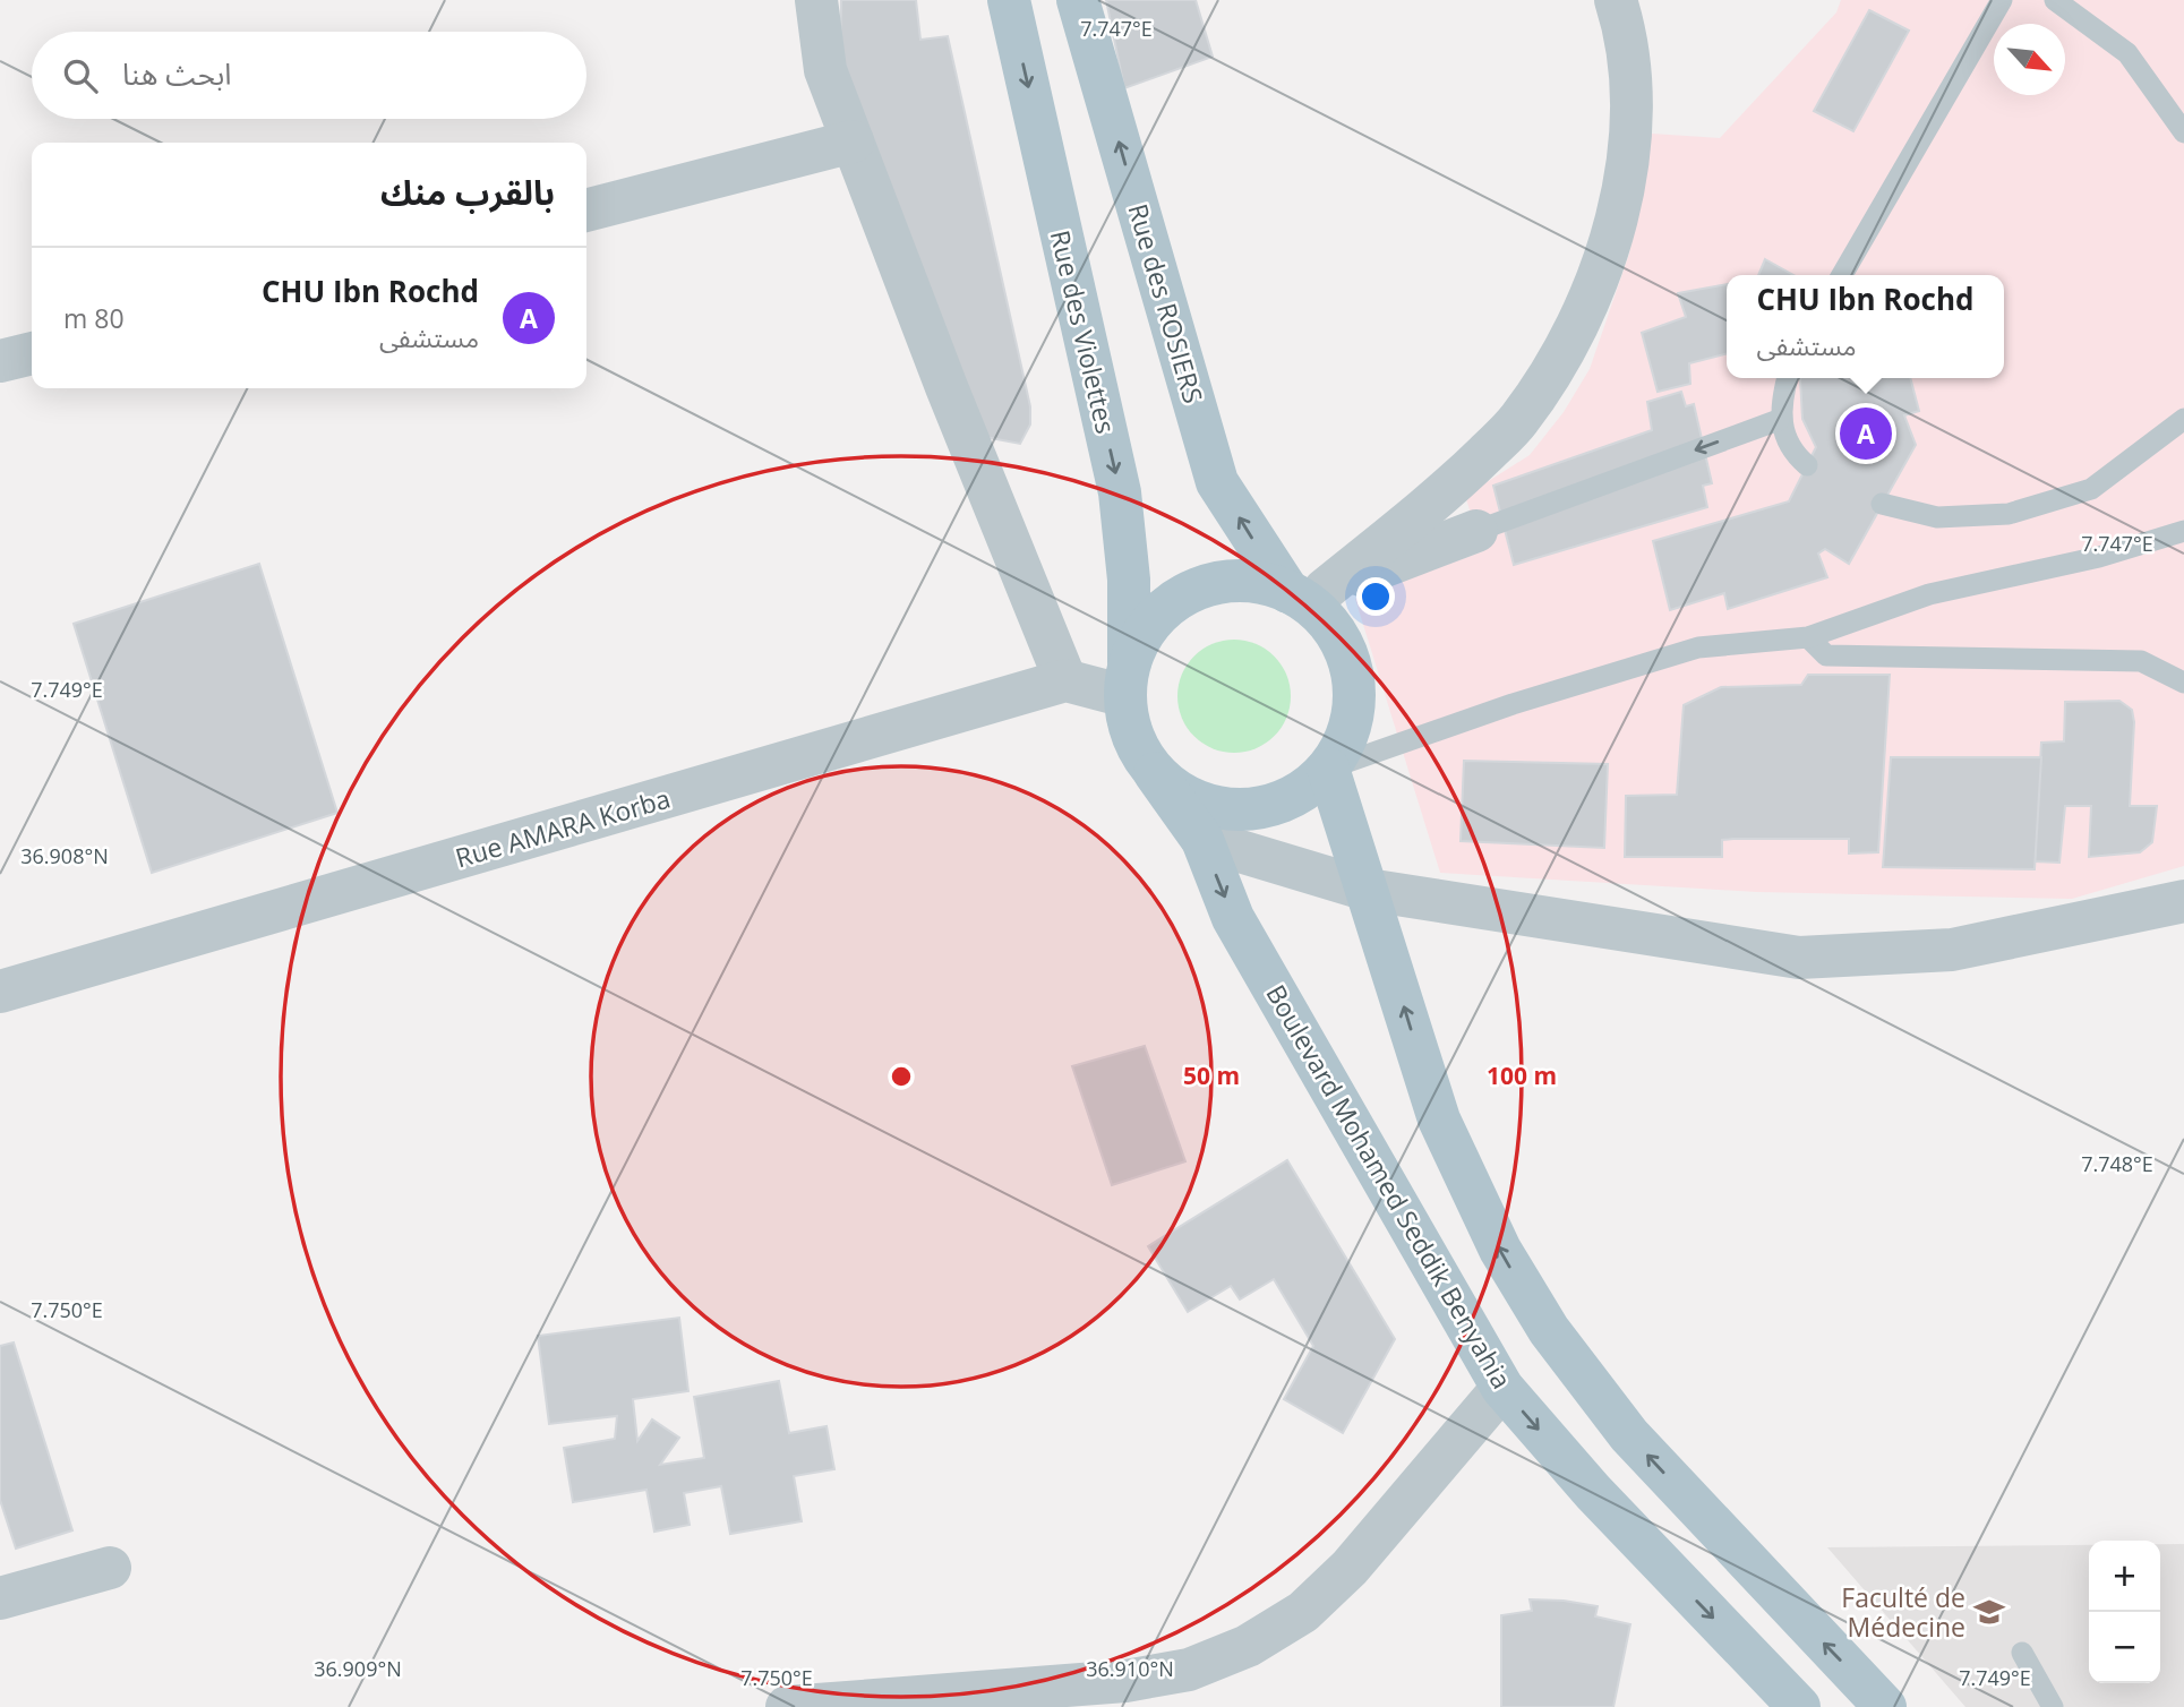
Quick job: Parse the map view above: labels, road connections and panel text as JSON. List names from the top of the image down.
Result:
{
  "streets": {
    "main road": ["Rue des ROSIERS", "Rue des Violettes", "Boulevard Mohamed Seddik Benyahia"],
    "street": ["Rue AMARA Korba"]
  },
  "crossings": [
    ["Rue des ROSIERS", "Rue des Violettes"],
    ["Rue des ROSIERS", "Boulevard Mohamed Seddik Benyahia"],
    ["Rue des Violettes", "Boulevard Mohamed Seddik Benyahia"]
  ],
  "one_way": ["Rue des ROSIERS", "Rue des Violettes"],
  "places": {
    "school or university": ["Faculté de Médecine"]
  },
  "north": "bottom right",
  "page": {
    "search": "ابحث هنا",
    "heading": "بالقرب منك",
    "list": [
      {
        "mark": "A",
        "name": "CHU Ibn Rochd",
        "note": "مستشفى",
        "value": "80 m"
      }
    ],
    "popup": ["CHU Ibn Rochd", "مستشفى"],
    "pins": "A",
    "map_buttons": ["+", "−"]
  },
  "coordinates": [
    "7.747°E",
    "7.749°E",
    "36.908°N",
    "7.748°E",
    "7.750°E",
    "36.909°N",
    "36.910°N"
  ],
  "rings": ["50 m", "100 m"]
}
